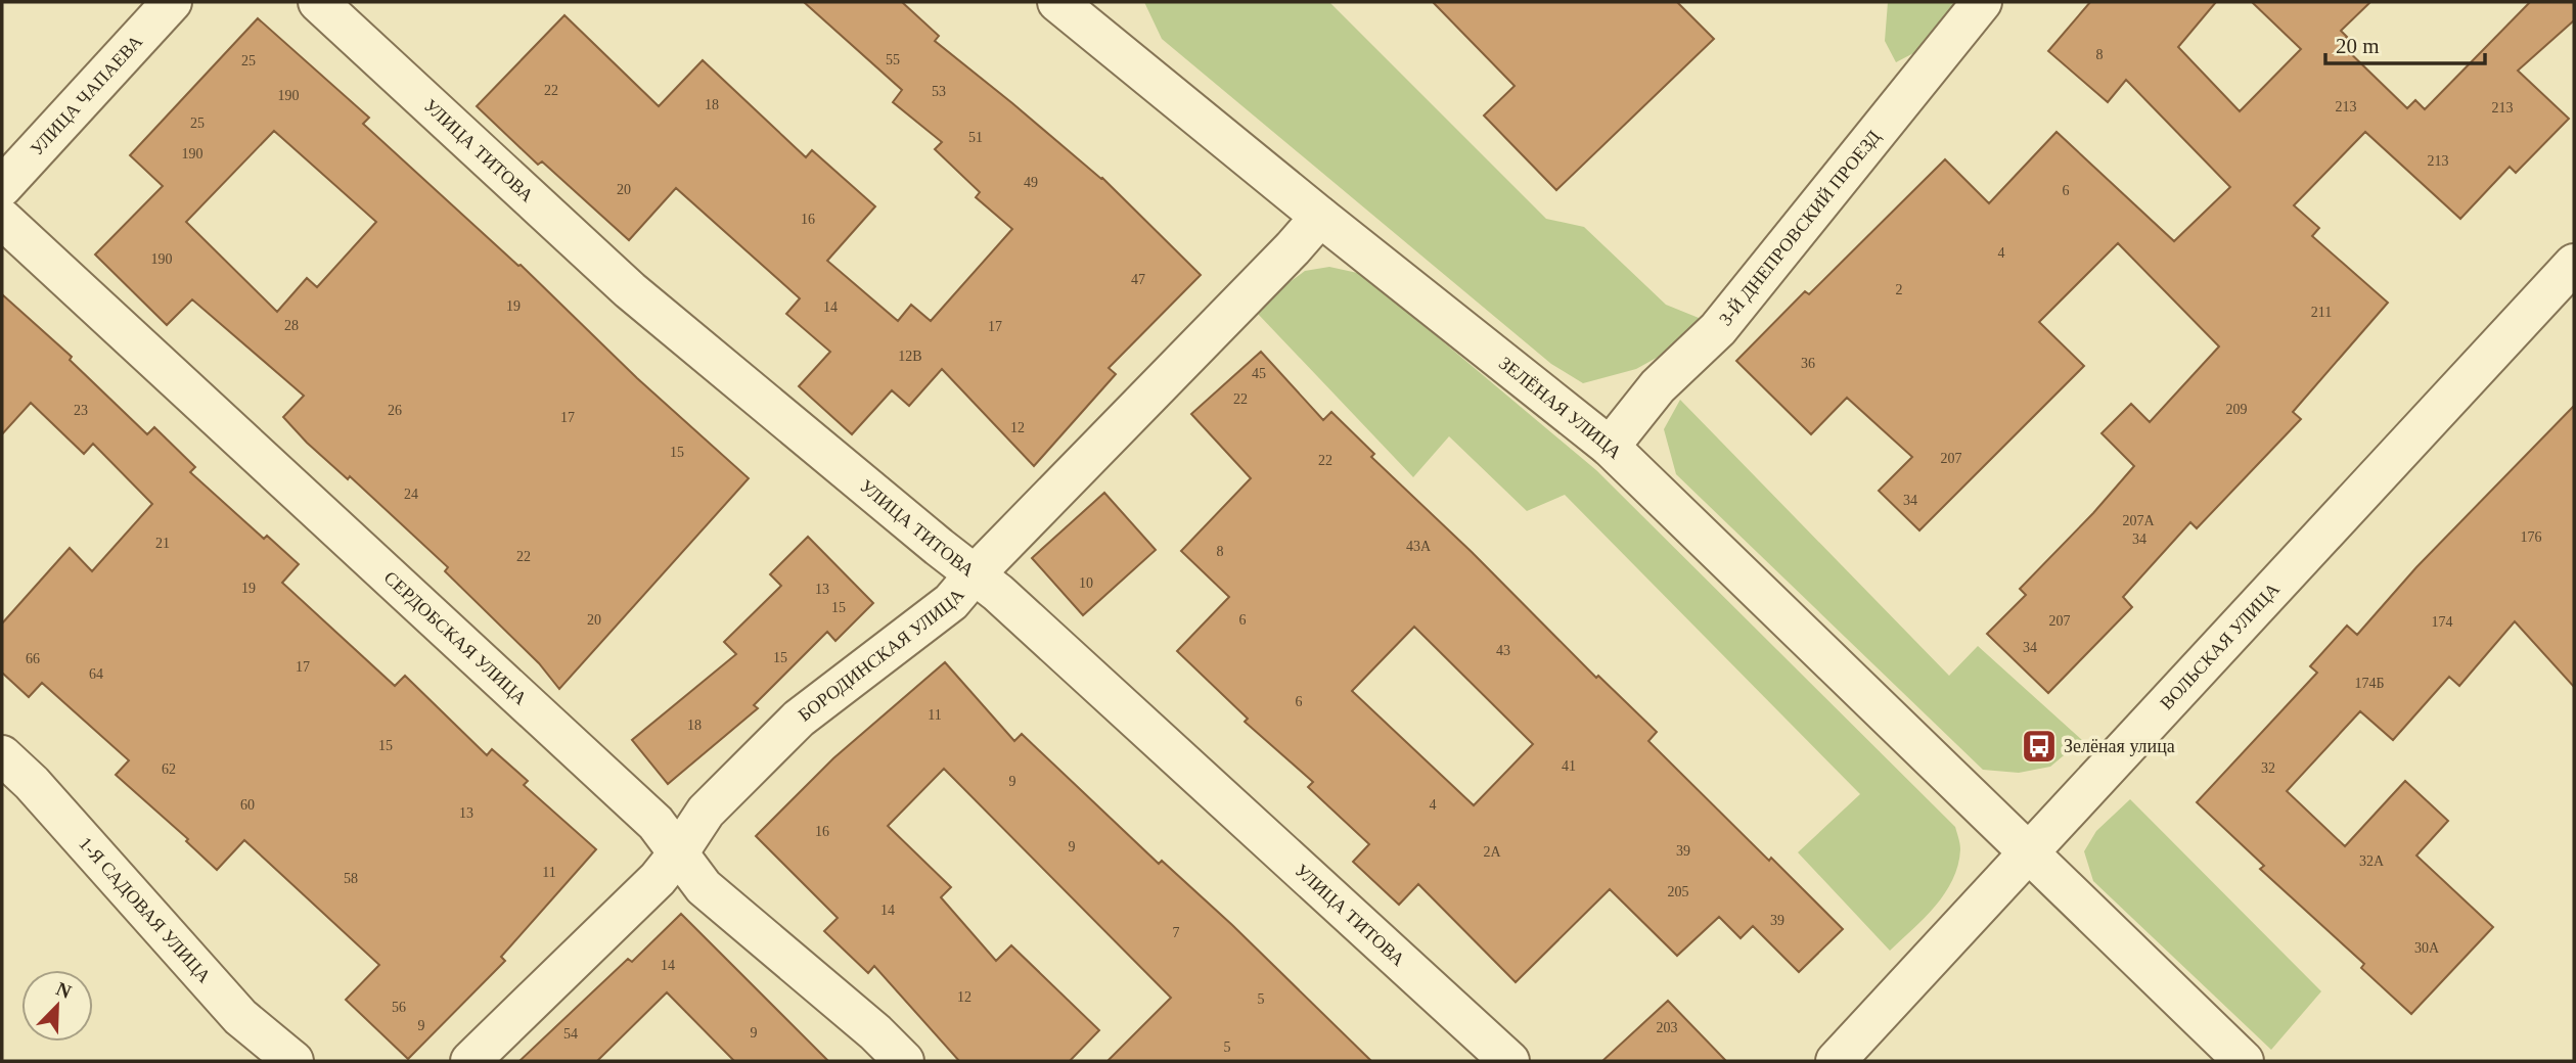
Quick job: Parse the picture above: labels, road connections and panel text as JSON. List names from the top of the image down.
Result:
{
  "streets": {
    "street": [
      "УЛИЦА ЧАПАЕВА",
      "УЛИЦА ТИТОВА",
      "3-Й ДНЕПРОВСКИЙ ПРОЕЗД",
      "ЗЕЛЁНАЯ УЛИЦА",
      "СЕРДОБСКАЯ УЛИЦА",
      "ВОЛЬСКАЯ УЛИЦА",
      "БОРОДИНСКАЯ УЛИЦА",
      "1-Я САДОВАЯ УЛИЦА"
    ]
  },
  "crossings": [
    ["УЛИЦА ТИТОВА", "БОРОДИНСКАЯ УЛИЦА"],
    ["3-Й ДНЕПРОВСКИЙ ПРОЕЗД", "ЗЕЛЁНАЯ УЛИЦА"],
    ["ЗЕЛЁНАЯ УЛИЦА", "ВОЛЬСКАЯ УЛИЦА"],
    ["ЗЕЛЁНАЯ УЛИЦА", "БОРОДИНСКАЯ УЛИЦА"],
    ["СЕРДОБСКАЯ УЛИЦА", "БОРОДИНСКАЯ УЛИЦА"]
  ],
  "places": {
    "bus stop": ["Зелёная улица"]
  },
  "house_numbers": [
    "8",
    "55",
    "25",
    "22",
    "53",
    "190",
    "18",
    "213",
    "213",
    "25",
    "51",
    "190",
    "213",
    "49",
    "20",
    "6",
    "16",
    "4",
    "190",
    "47",
    "2",
    "19",
    "14",
    "211",
    "28",
    "17",
    "12В",
    "36",
    "45",
    "22",
    "209",
    "23",
    "26",
    "17",
    "12",
    "15",
    "207",
    "22",
    "24",
    "34",
    "207А",
    "176",
    "34",
    "21",
    "43А",
    "8",
    "22",
    "10",
    "19",
    "13",
    "15",
    "20",
    "6",
    "207",
    "174",
    "34",
    "43",
    "15",
    "66",
    "17",
    "64",
    "174Б",
    "6",
    "11",
    "18",
    "15",
    "41",
    "32",
    "62",
    "9",
    "60",
    "4",
    "13",
    "16",
    "9",
    "39",
    "2А",
    "32А",
    "11",
    "58",
    "205",
    "14",
    "39",
    "7",
    "30А",
    "14",
    "12",
    "5",
    "56",
    "9",
    "203",
    "9",
    "54",
    "5"
  ],
  "scale_bar": "20 m",
  "north": "top right"
}
